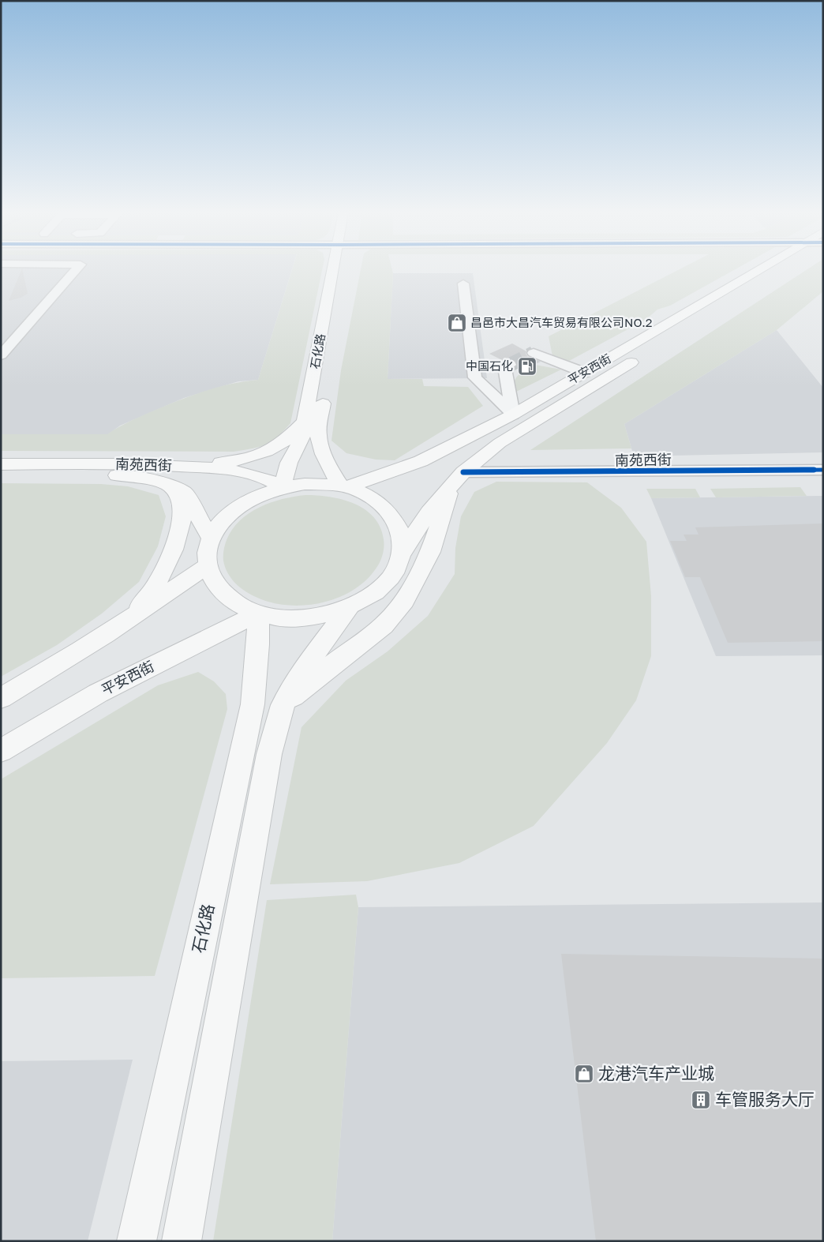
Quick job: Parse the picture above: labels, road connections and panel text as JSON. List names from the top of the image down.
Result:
{
  "streets": {
    "main road": ["石化路", "平安西街", "南苑西街"]
  },
  "crossings": [
    ["石化路", "平安西街"],
    ["石化路", "南苑西街"],
    ["平安西街", "南苑西街"]
  ],
  "places": {
    "shop": ["昌邑市大昌汽车贸易有限公司NO.2", "龙港汽车产业城"],
    "fuel station": ["中国石化"],
    "building": ["车管服务大厅"]
  }
}
